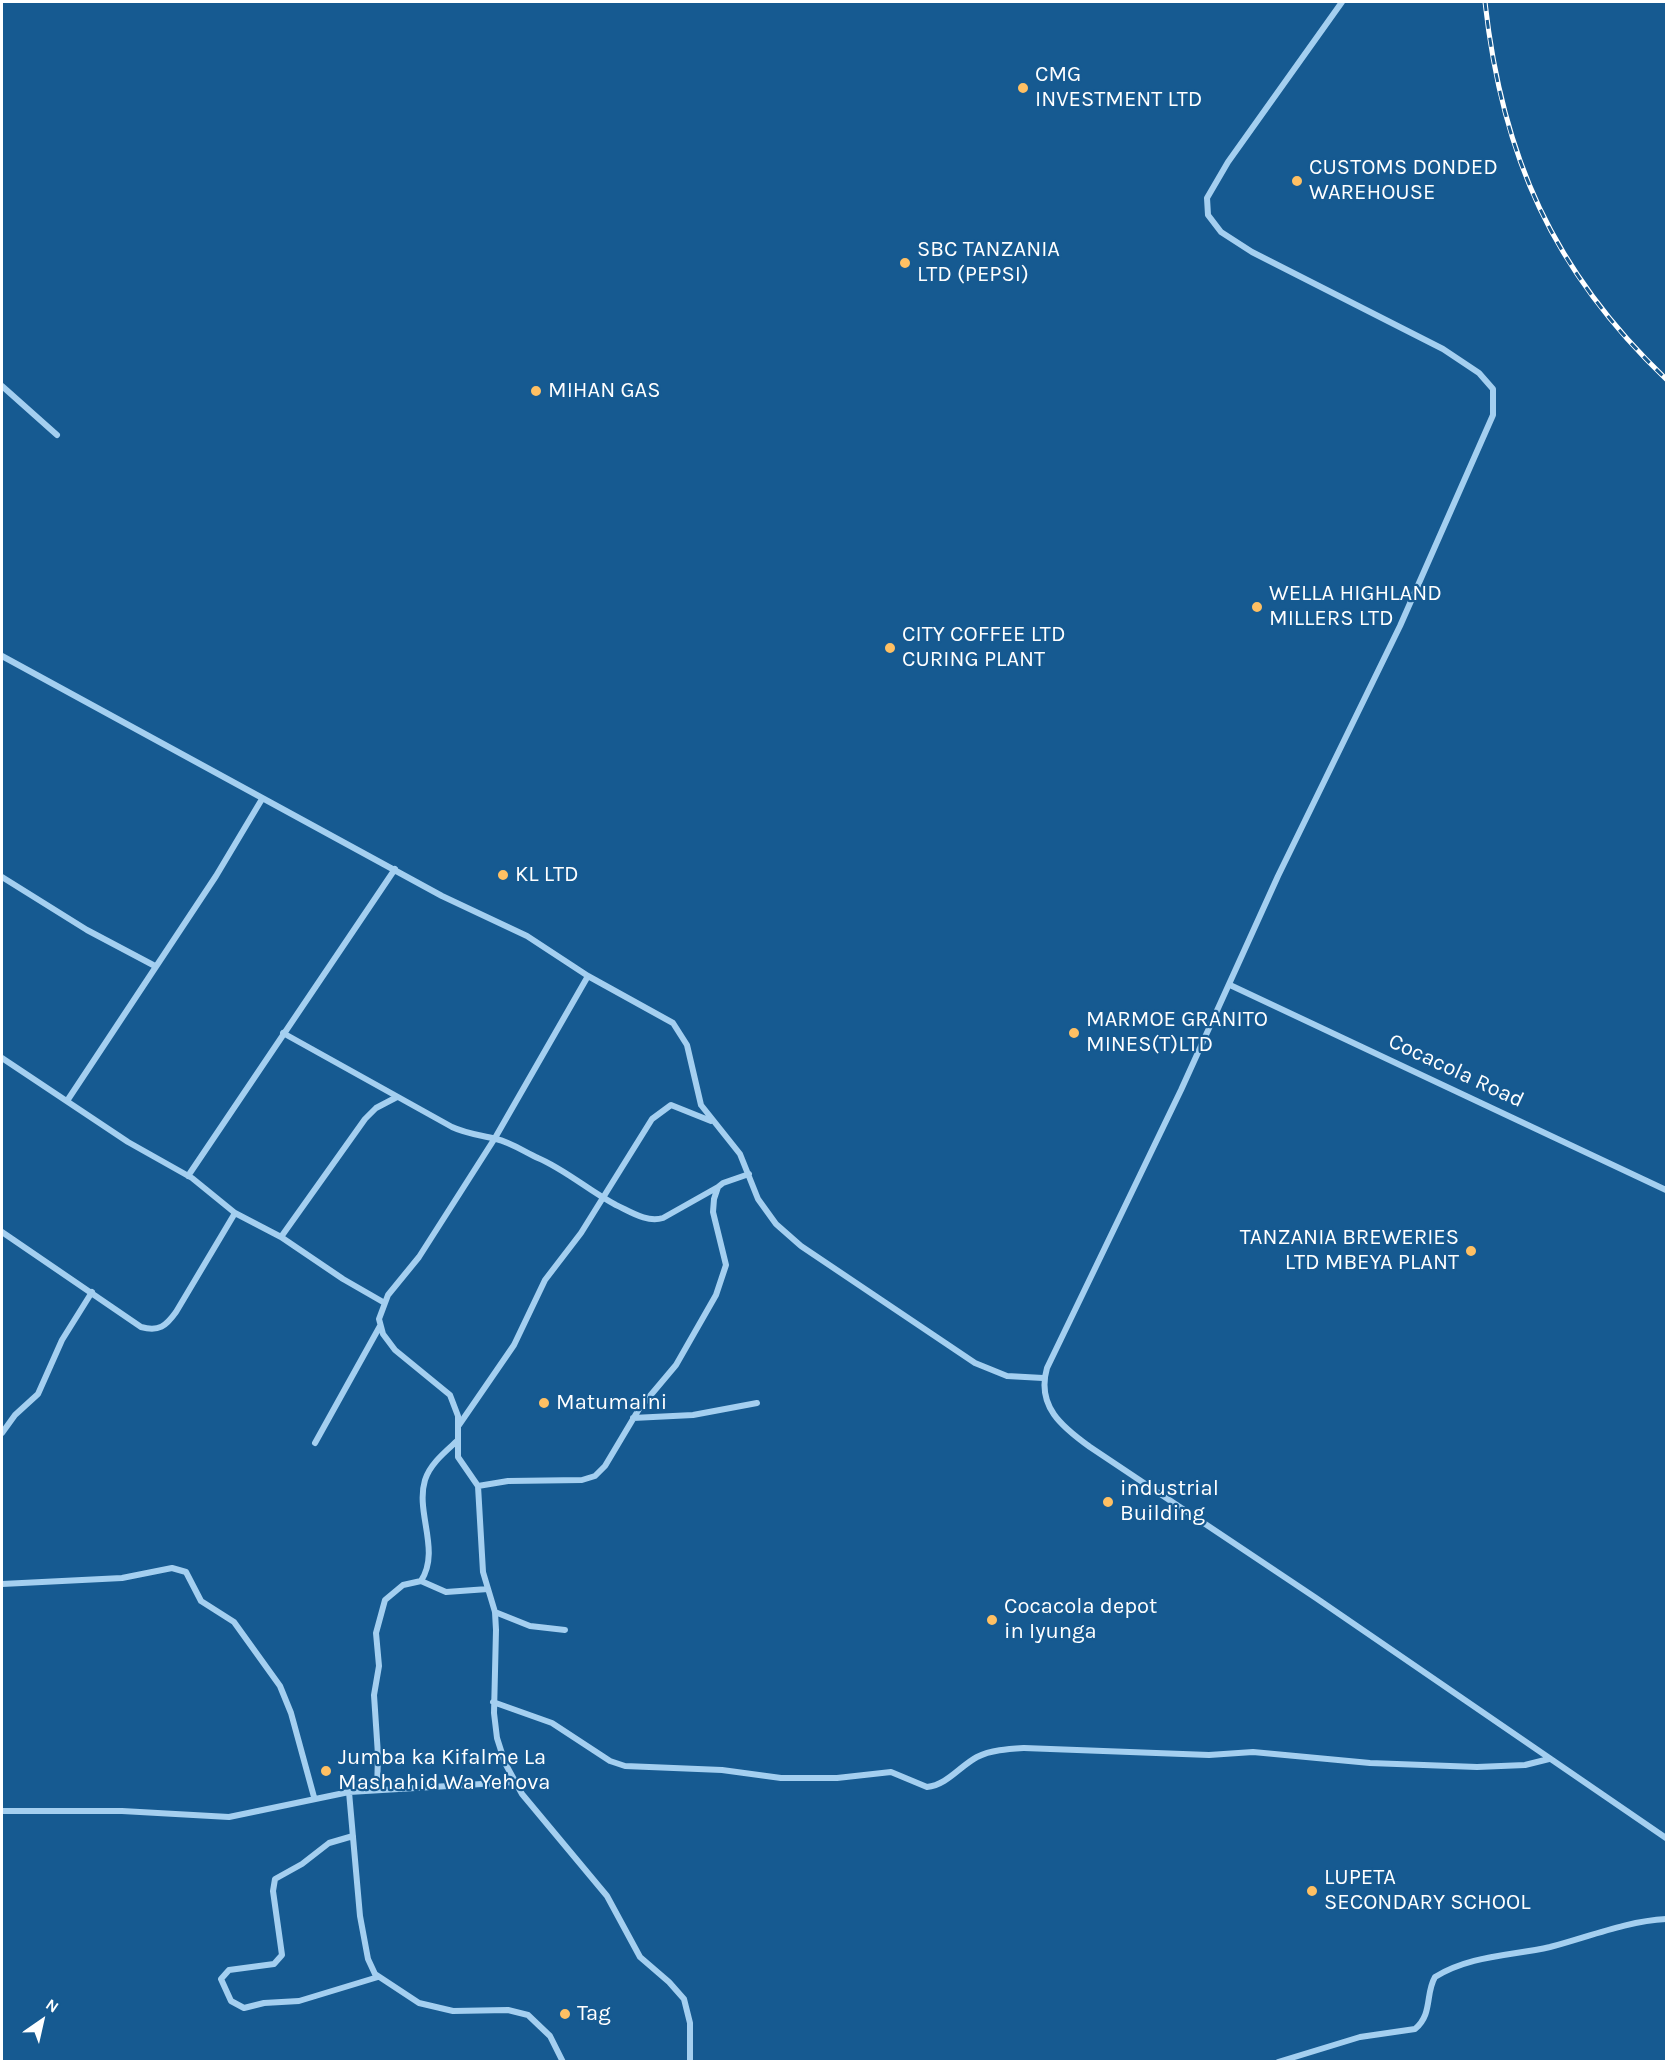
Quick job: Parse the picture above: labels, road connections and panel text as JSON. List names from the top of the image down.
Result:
{
  "streets": {
    "street": ["Cocacola Road"]
  },
  "places": [
    "CMG INVESTMENT LTD",
    "CUSTOMS DONDED WAREHOUSE",
    "SBC TANZANIA LTD (PEPSI)",
    "MIHAN GAS",
    "WELLA HIGHLAND MILLERS LTD",
    "CITY COFFEE LTD CURING PLANT",
    "KL LTD",
    "MARMOE GRANITO MINES(T)LTD",
    "TANZANIA BREWERIES LTD MBEYA PLANT",
    "Matumaini",
    "industrial Building",
    "Cocacola depot in Iyunga",
    "Jumba ka Kifalme La Mashahid Wa Yehova",
    "LUPETA SECONDARY SCHOOL",
    "Tag"
  ],
  "north": "top right"
}
